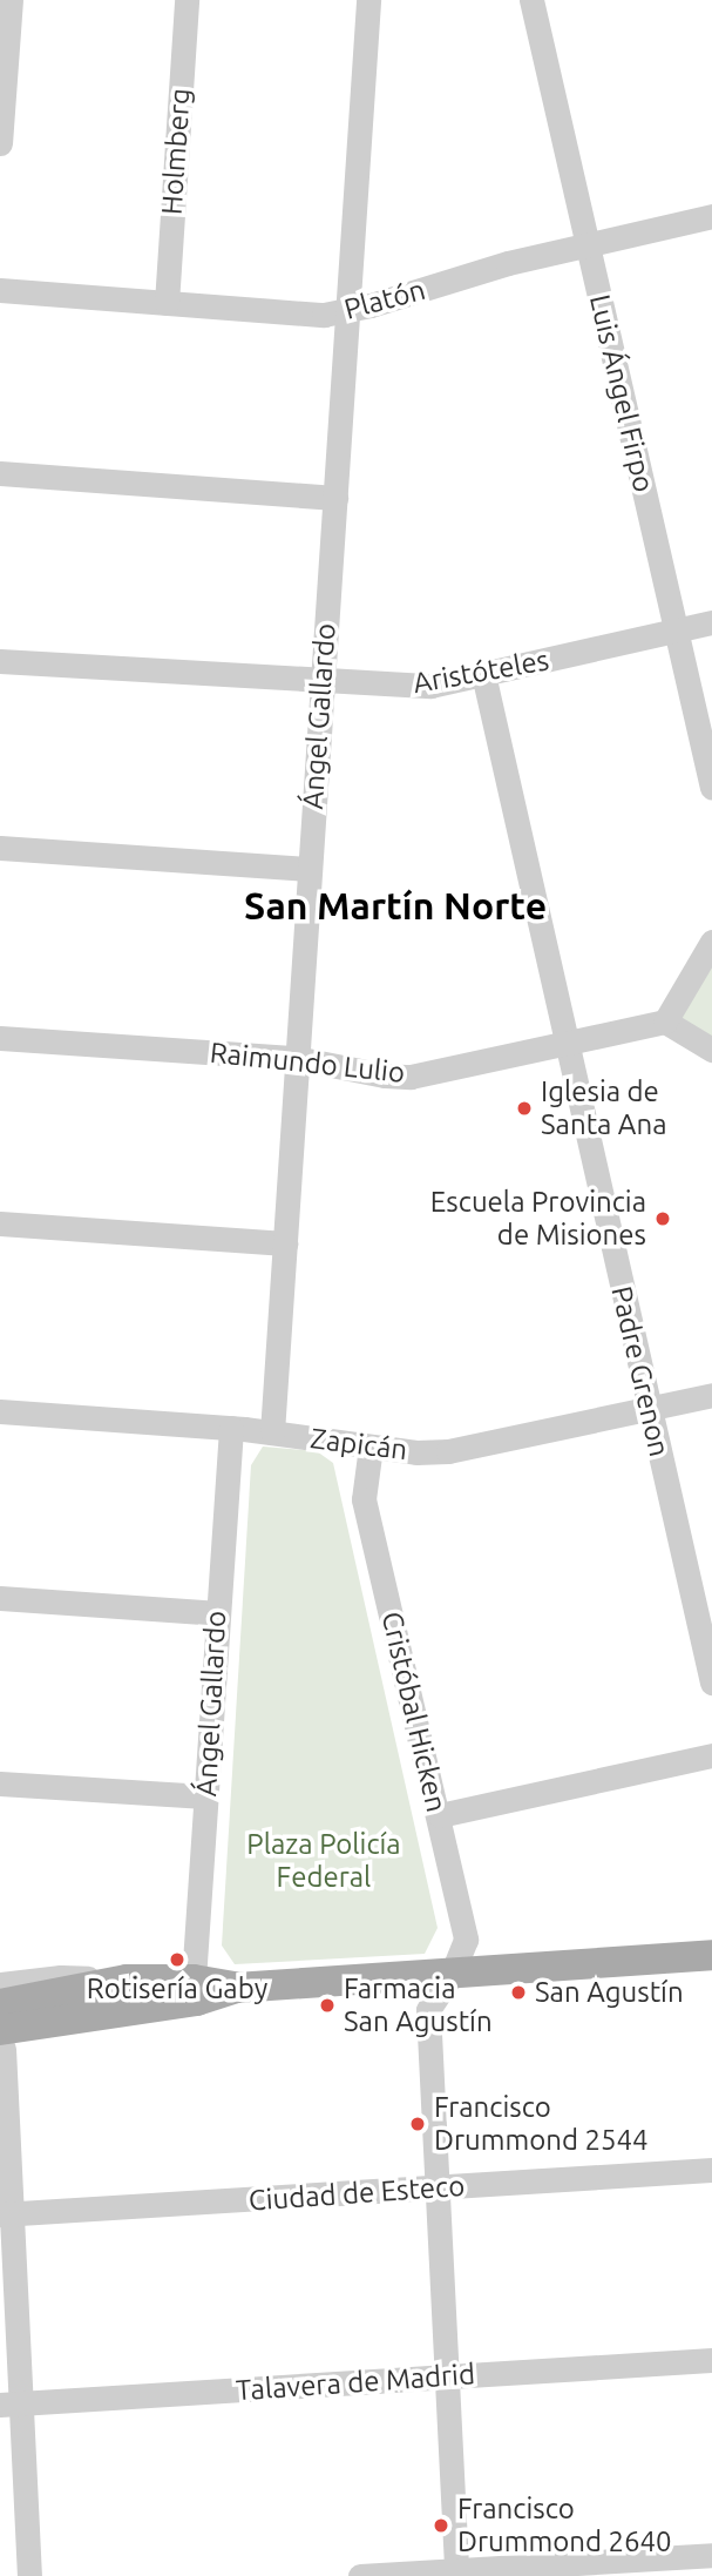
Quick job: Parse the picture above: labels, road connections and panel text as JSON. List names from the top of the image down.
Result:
{
  "streets": {
    "street": [
      "Holmberg",
      "Platón",
      "Luis Ángel Firpo",
      "Aristóteles",
      "Ángel Gallardo",
      "Raimundo Lulio",
      "Padre Grenon",
      "Zapicán",
      "Cristóbal Hicken",
      "Ciudad de Esteco",
      "Talavera de Madrid"
    ]
  },
  "crossings": [
    ["Holmberg", "Platón"],
    ["Platón", "Luis Ángel Firpo"],
    ["Platón", "Ángel Gallardo"],
    ["Luis Ángel Firpo", "Aristóteles"],
    ["Aristóteles", "Ángel Gallardo"],
    ["Aristóteles", "Padre Grenon"],
    ["Ángel Gallardo", "Raimundo Lulio"],
    ["Ángel Gallardo", "Zapicán"],
    ["Raimundo Lulio", "Padre Grenon"],
    ["Padre Grenon", "Zapicán"],
    ["Zapicán", "Cristóbal Hicken"],
    ["Cristóbal Hicken", "Ciudad de Esteco"],
    ["Cristóbal Hicken", "Talavera de Madrid"]
  ],
  "districts": ["San Martín Norte"],
  "parks": ["Plaza Policía Federal"],
  "places": [
    "Iglesia de Santa Ana",
    "Escuela Provincia de Misiones",
    "Rotisería Gaby",
    "San Agustín",
    "Farmacia San Agustín",
    "Francisco Drummond 2544",
    "Francisco Drummond 2640"
  ]
}
